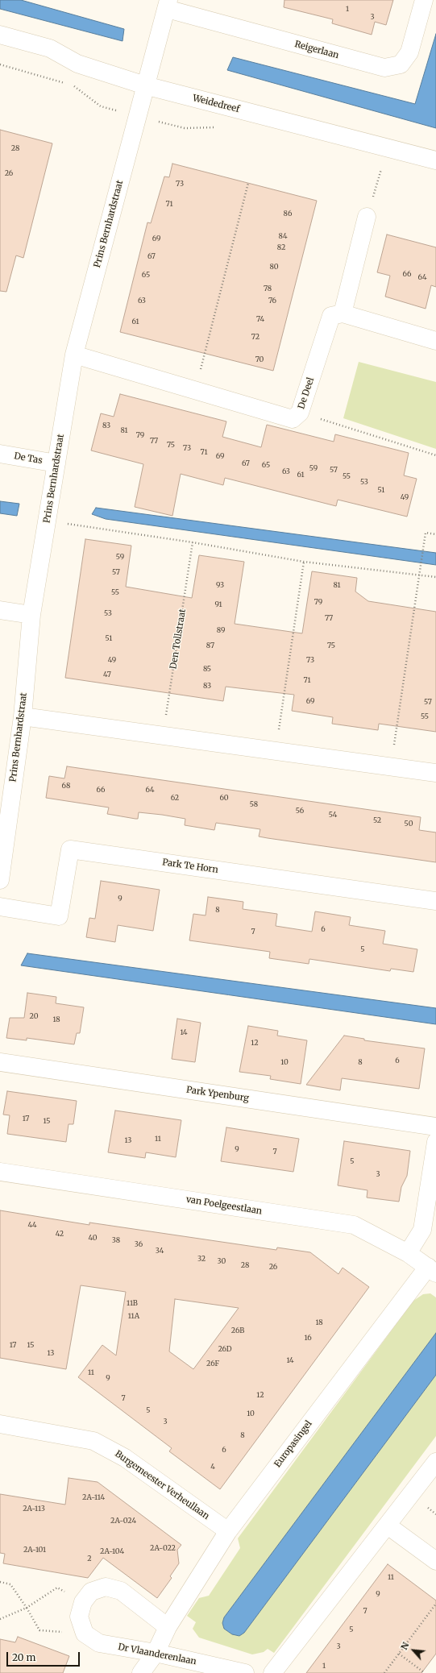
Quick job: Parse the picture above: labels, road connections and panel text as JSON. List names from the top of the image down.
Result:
{
  "streets": {
    "street": [
      "Reigerlaan",
      "Weidedreef",
      "Prins Bernhardstraat",
      "De Deel",
      "De Tas",
      "Park Te Horn",
      "Park Ypenburg",
      "van Poelgeestlaan",
      "Europasingel",
      "Burgemeester Verheullaan",
      "Dr Vlaanderenlaan"
    ],
    "path": ["Den Tollstraat"]
  },
  "crossings": [
    ["Reigerlaan", "Weidedreef"],
    ["Reigerlaan", "Prins Bernhardstraat"],
    ["Weidedreef", "Prins Bernhardstraat"],
    ["Prins Bernhardstraat", "De Deel"],
    ["Prins Bernhardstraat", "De Tas"],
    ["van Poelgeestlaan", "Europasingel"],
    ["Europasingel", "Burgemeester Verheullaan"],
    ["Europasingel", "Dr Vlaanderenlaan"]
  ],
  "house_numbers": [
    "1",
    "3",
    "28",
    "26",
    "73",
    "71",
    "86",
    "84",
    "69",
    "82",
    "67",
    "80",
    "66",
    "65",
    "64",
    "78",
    "63",
    "76",
    "74",
    "61",
    "72",
    "70",
    "83",
    "81",
    "79",
    "77",
    "75",
    "73",
    "71",
    "69",
    "67",
    "65",
    "59",
    "57",
    "63",
    "61",
    "55",
    "53",
    "51",
    "49",
    "59",
    "57",
    "93",
    "81",
    "55",
    "79",
    "91",
    "53",
    "77",
    "89",
    "51",
    "87",
    "75",
    "49",
    "73",
    "85",
    "47",
    "71",
    "83",
    "69",
    "57",
    "55",
    "68",
    "66",
    "64",
    "62",
    "60",
    "58",
    "56",
    "54",
    "52",
    "50",
    "9",
    "8",
    "6",
    "7",
    "5",
    "20",
    "18",
    "14",
    "12",
    "6",
    "10",
    "8",
    "17",
    "15",
    "11",
    "13",
    "9",
    "7",
    "5",
    "3",
    "44",
    "42",
    "40",
    "38",
    "36",
    "34",
    "32",
    "30",
    "28",
    "26",
    "11B",
    "11A",
    "18",
    "26B",
    "16",
    "17",
    "15",
    "26D",
    "13",
    "14",
    "26F",
    "11",
    "9",
    "12",
    "7",
    "5",
    "10",
    "3",
    "8",
    "6",
    "4",
    "2A-114",
    "2A-113",
    "2A-024",
    "2A-022",
    "2A-101",
    "2A-104",
    "2",
    "11",
    "9",
    "7",
    "5",
    "3",
    "1"
  ],
  "scale_bar": "20 m",
  "north": "top left"
}
